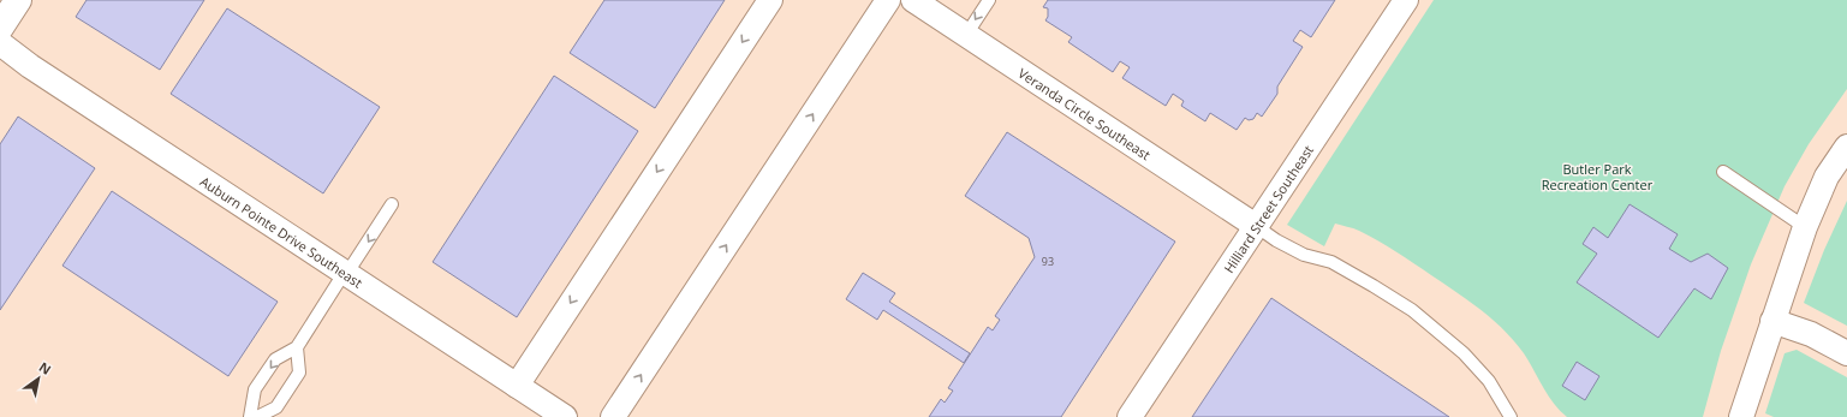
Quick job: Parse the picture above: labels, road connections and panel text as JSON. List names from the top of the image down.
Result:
{
  "streets": {
    "street": ["Veranda Circle Southeast", "Hilliard Street Southeast", "Auburn Pointe Drive Southeast"]
  },
  "crossings": [
    ["Veranda Circle Southeast", "Hilliard Street Southeast"]
  ],
  "parks": ["Butler Park Recreation Center"],
  "house_numbers": ["93"],
  "north": "top right"
}
